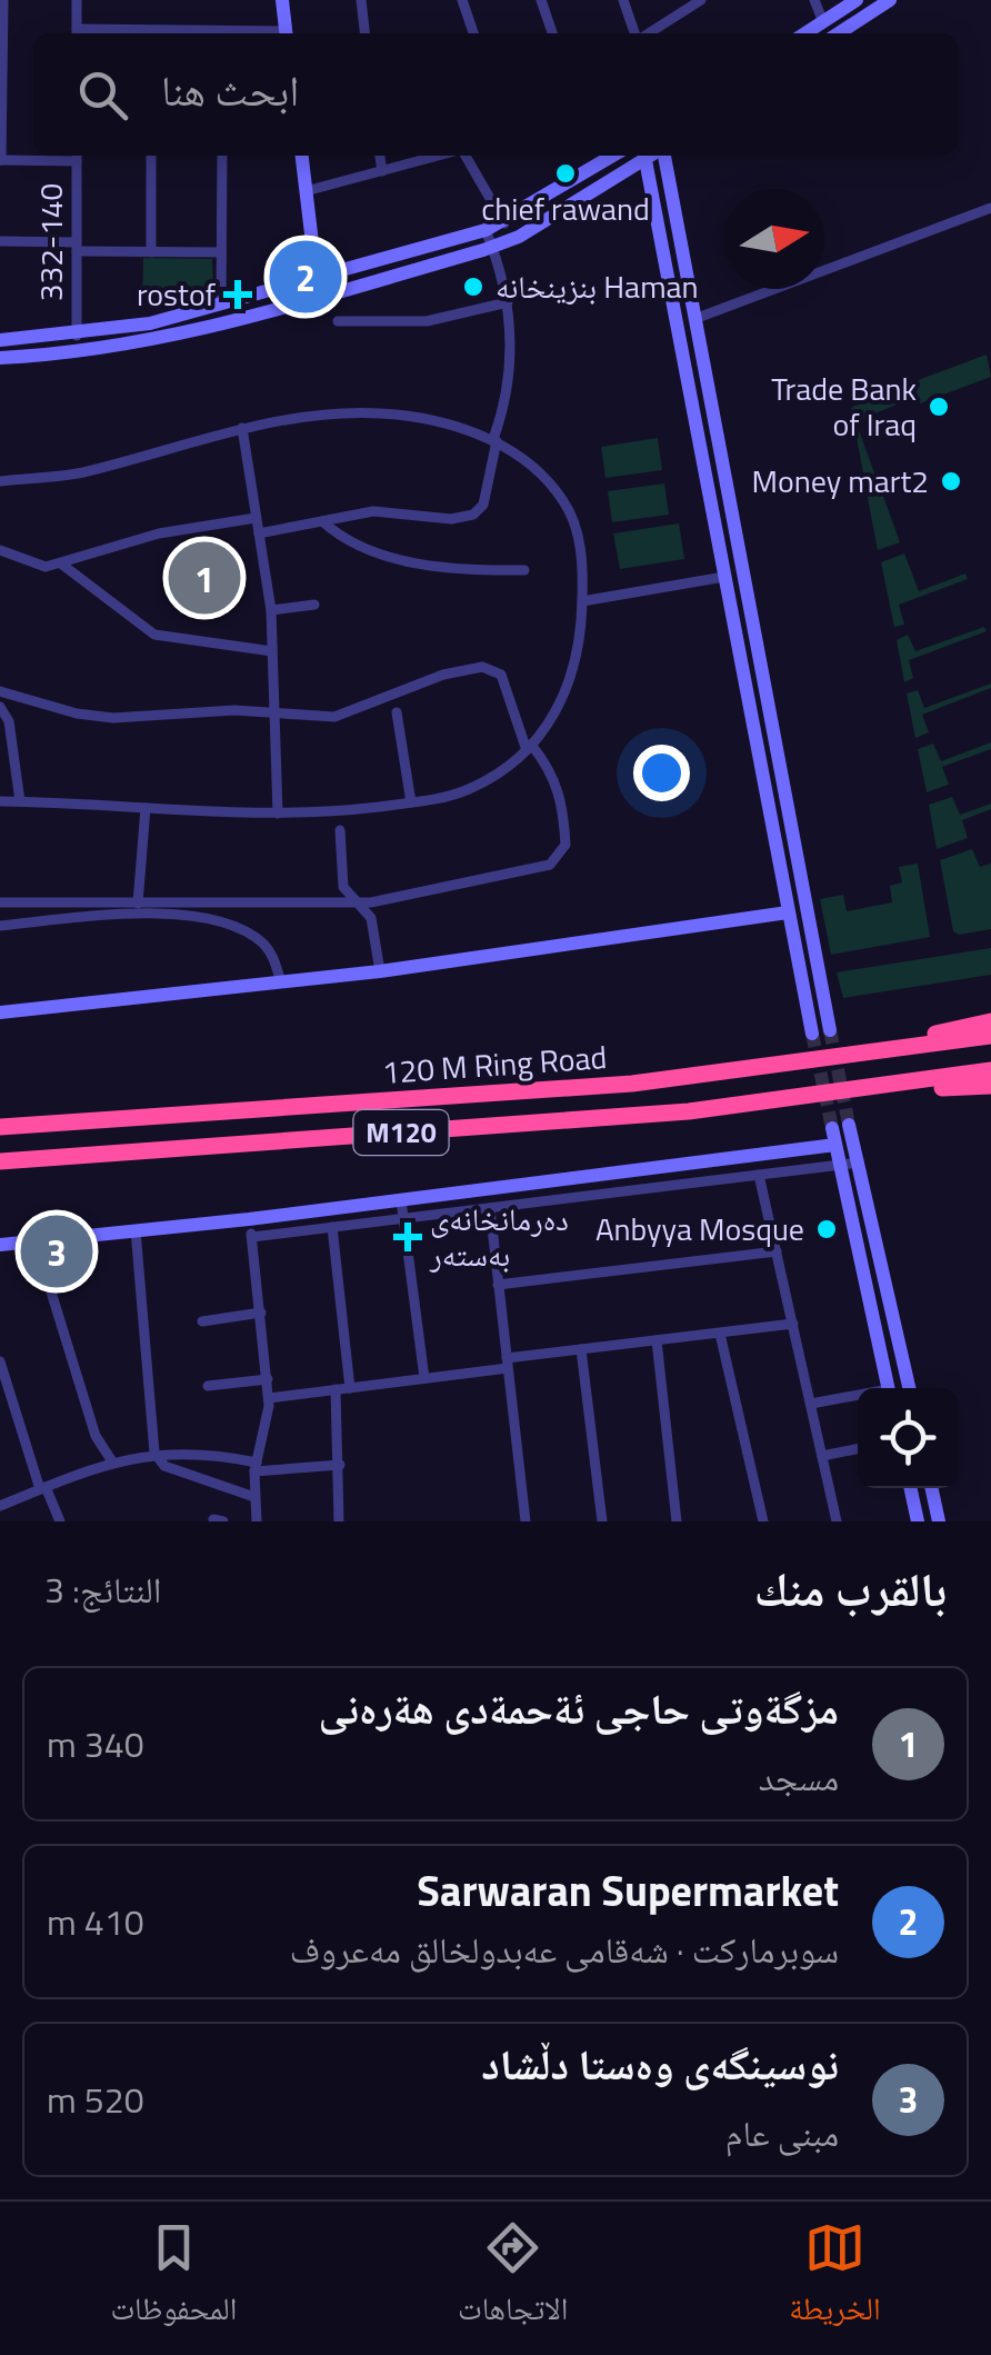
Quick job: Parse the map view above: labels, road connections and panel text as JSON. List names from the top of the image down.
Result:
{
  "streets": {
    "highway": ["120 M Ring Road", "M120"],
    "street": ["332-140"]
  },
  "places": {
    "other": [
      "chief rawand",
      "بنزینخانە Haman",
      "Trade Bank of Iraq",
      "Money mart2",
      "Anbyya Mosque"
    ],
    "health": ["rostof", "دەرمانخانەی بەستەر"]
  },
  "north": "right",
  "page": {
    "search": "ابحث هنا",
    "pins": ["2", "1", "3"],
    "heading": ["بالقرب منك", "النتائج: 3"],
    "list": [
      {
        "mark": "1",
        "name": "مزگةوتی حاجی ئةحمةدی هةرەنی",
        "note": "مسجد",
        "value": "340 m"
      },
      {
        "mark": "2",
        "name": "Sarwaran Supermarket",
        "note": "سوبرماركت · شەقامی عەبدولخالق مەعروف",
        "value": "410 m"
      },
      {
        "mark": "3",
        "name": "نوسینگەی وەستا دڵشاد",
        "note": "مبنى عام",
        "value": "520 m"
      }
    ],
    "nav": ["الخريطة", "الاتجاهات", "المحفوظات"]
  }
}
